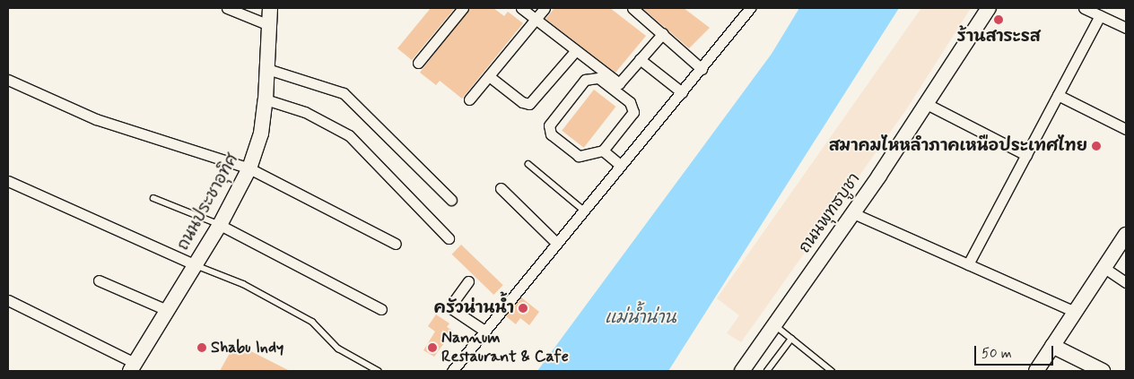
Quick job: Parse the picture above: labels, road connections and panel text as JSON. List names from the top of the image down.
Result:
{
  "streets": {
    "street": ["ถนนประชาอุทิศ", "ถนนพุทธบูชา"]
  },
  "water": ["แม่น้ำน่าน"],
  "places": [
    "ร้านสาระรส",
    "สมาคมไหหลำภาคเหนือประเทศไทย",
    "ครัวน่านน้ำ",
    "Shabu Indy",
    "Nannum Restaurant & Cafe"
  ],
  "scale_bar": "50 m"
}
